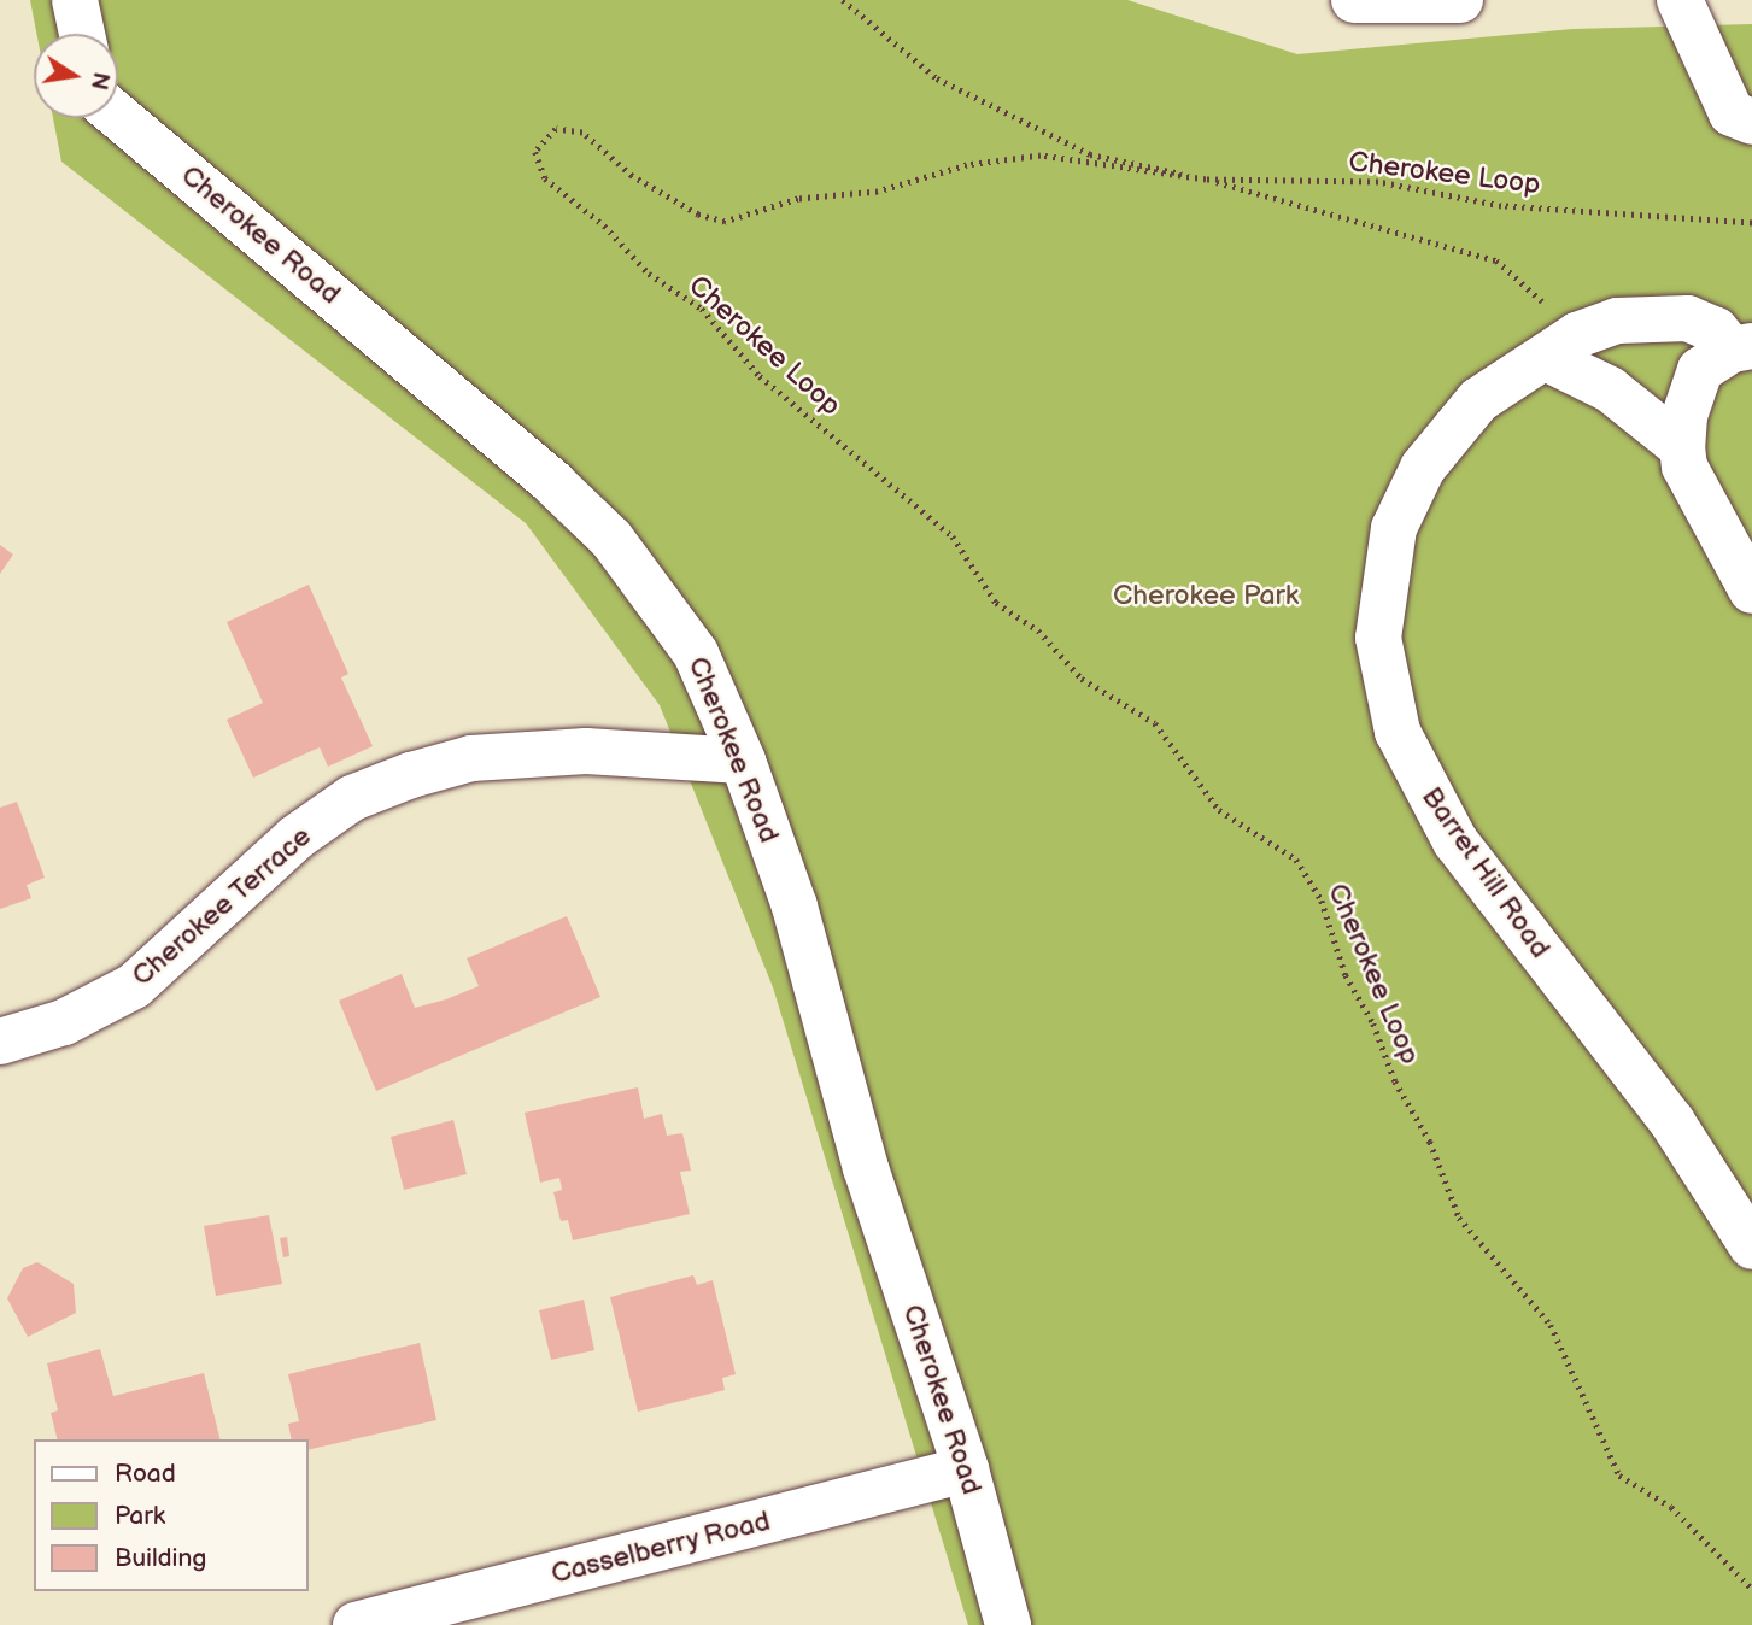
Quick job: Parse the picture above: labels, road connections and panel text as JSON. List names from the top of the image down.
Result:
{
  "streets": {
    "street": [
      "Cherokee Road",
      "Barret Hill Road",
      "Cherokee Terrace",
      "Casselberry Road"
    ],
    "path": ["Cherokee Loop"]
  },
  "crossings": [
    ["Cherokee Road", "Cherokee Terrace"],
    ["Cherokee Road", "Casselberry Road"]
  ],
  "parks": ["Cherokee Park"],
  "legend": ["Road", "Park", "Building"],
  "north": "right"
}
